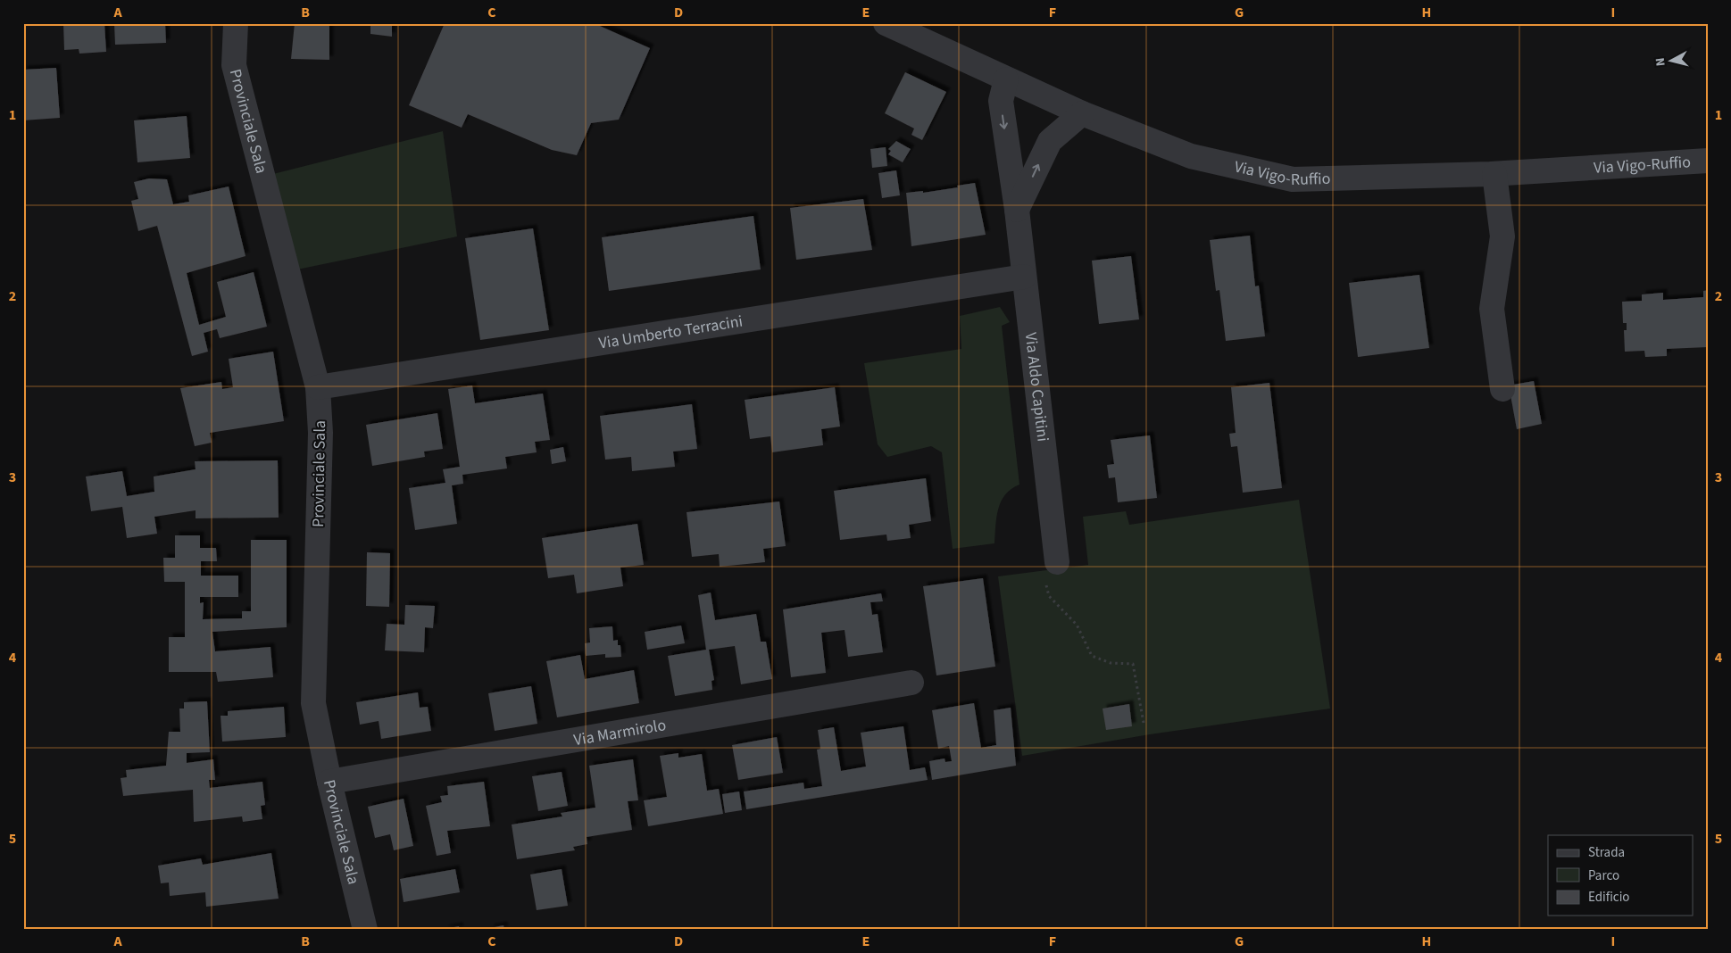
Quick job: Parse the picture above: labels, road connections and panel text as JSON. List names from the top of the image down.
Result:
{
  "streets": {
    "street": [
      "Provinciale Sala",
      "Via Vigo-Ruffio",
      "Via Umberto Terracini",
      "Via Aldo Capitini",
      "Via Marmirolo"
    ]
  },
  "crossings": [
    ["Provinciale Sala", "Via Umberto Terracini"],
    ["Provinciale Sala", "Via Marmirolo"],
    ["Via Vigo-Ruffio", "Via Aldo Capitini"],
    ["Via Umberto Terracini", "Via Aldo Capitini"]
  ],
  "legend": ["Strada", "Parco", "Edificio"],
  "north": "left",
  "grid": {
    "columns": [
      "A",
      "B",
      "C",
      "D",
      "E",
      "F",
      "G",
      "H",
      "I"
    ],
    "rows": [
      "1",
      "2",
      "3",
      "4",
      "5"
    ]
  }
}
